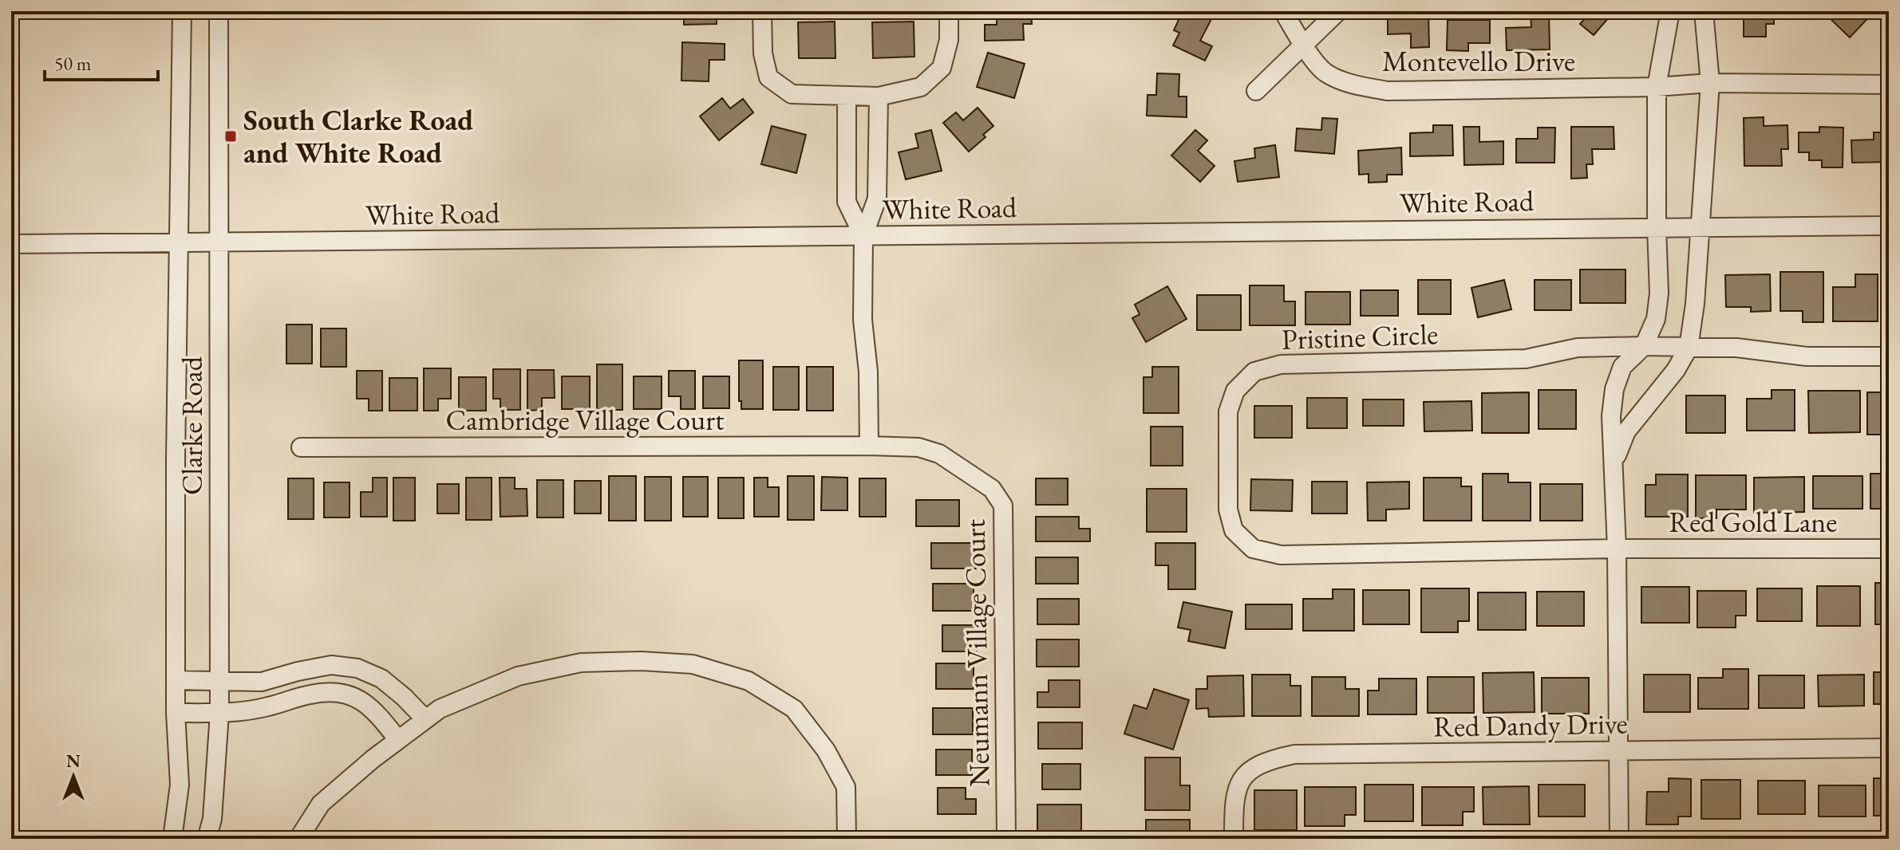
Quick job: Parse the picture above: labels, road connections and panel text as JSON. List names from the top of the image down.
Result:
{
  "streets": {
    "street": [
      "Montevello Drive",
      "White Road",
      "Pristine Circle",
      "Cambridge Village Court",
      "Clarke Road",
      "Red Gold Lane",
      "Neumann Village Court",
      "Red Dandy Drive"
    ]
  },
  "crossings": [
    ["White Road", "Clarke Road"],
    ["Pristine Circle", "Red Gold Lane"],
    ["Cambridge Village Court", "Neumann Village Court"]
  ],
  "places": {
    "transit": ["South Clarke Road and White Road"]
  },
  "scale_bar": "50 m",
  "north": "top"
}
